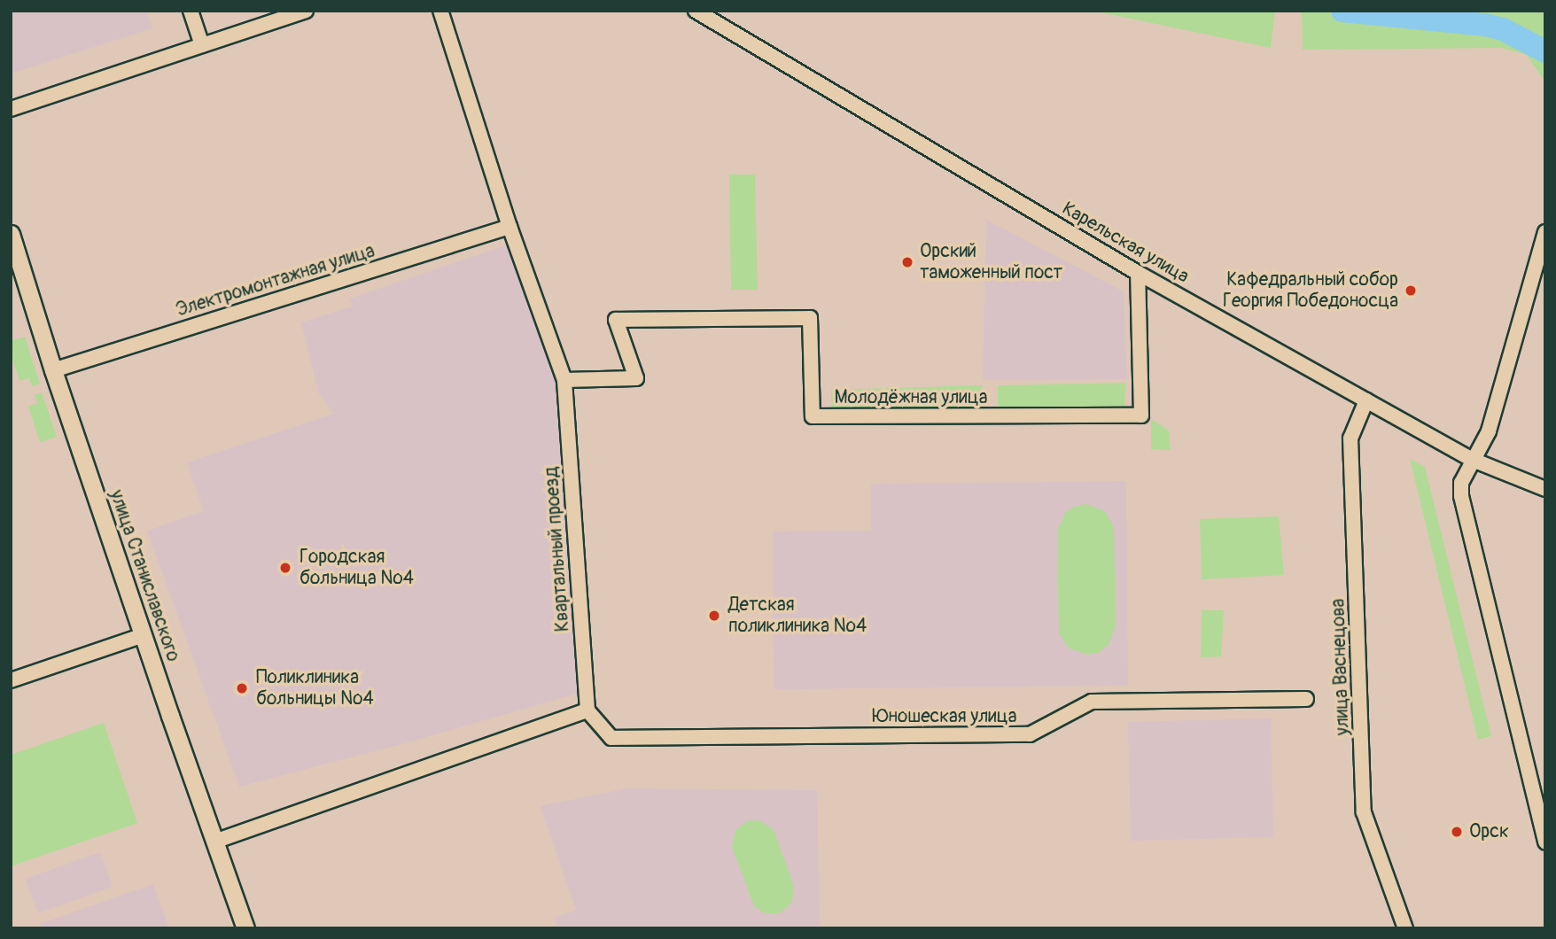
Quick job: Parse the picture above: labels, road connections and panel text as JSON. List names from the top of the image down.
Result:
{
  "streets": {
    "main road": ["улица Станиславского"],
    "street": [
      "Карельская улица",
      "Электромонтажная улица",
      "Молодёжная улица",
      "Квартальный проезд",
      "улица Васнецова",
      "Юношеская улица"
    ]
  },
  "crossings": [
    ["Карельская улица", "Молодёжная улица"],
    ["Карельская улица", "улица Васнецова"],
    ["Электромонтажная улица", "Квартальный проезд"],
    ["Электромонтажная улица", "улица Станиславского"],
    ["Молодёжная улица", "Квартальный проезд"],
    ["Квартальный проезд", "Юношеская улица"]
  ],
  "places": [
    "Орский таможенный пост",
    "Кафедральный собор Георгия Победоносца",
    "Городская больница №4",
    "Детская поликлиника №4",
    "Поликлиника больницы №4",
    "Орск"
  ]
}
